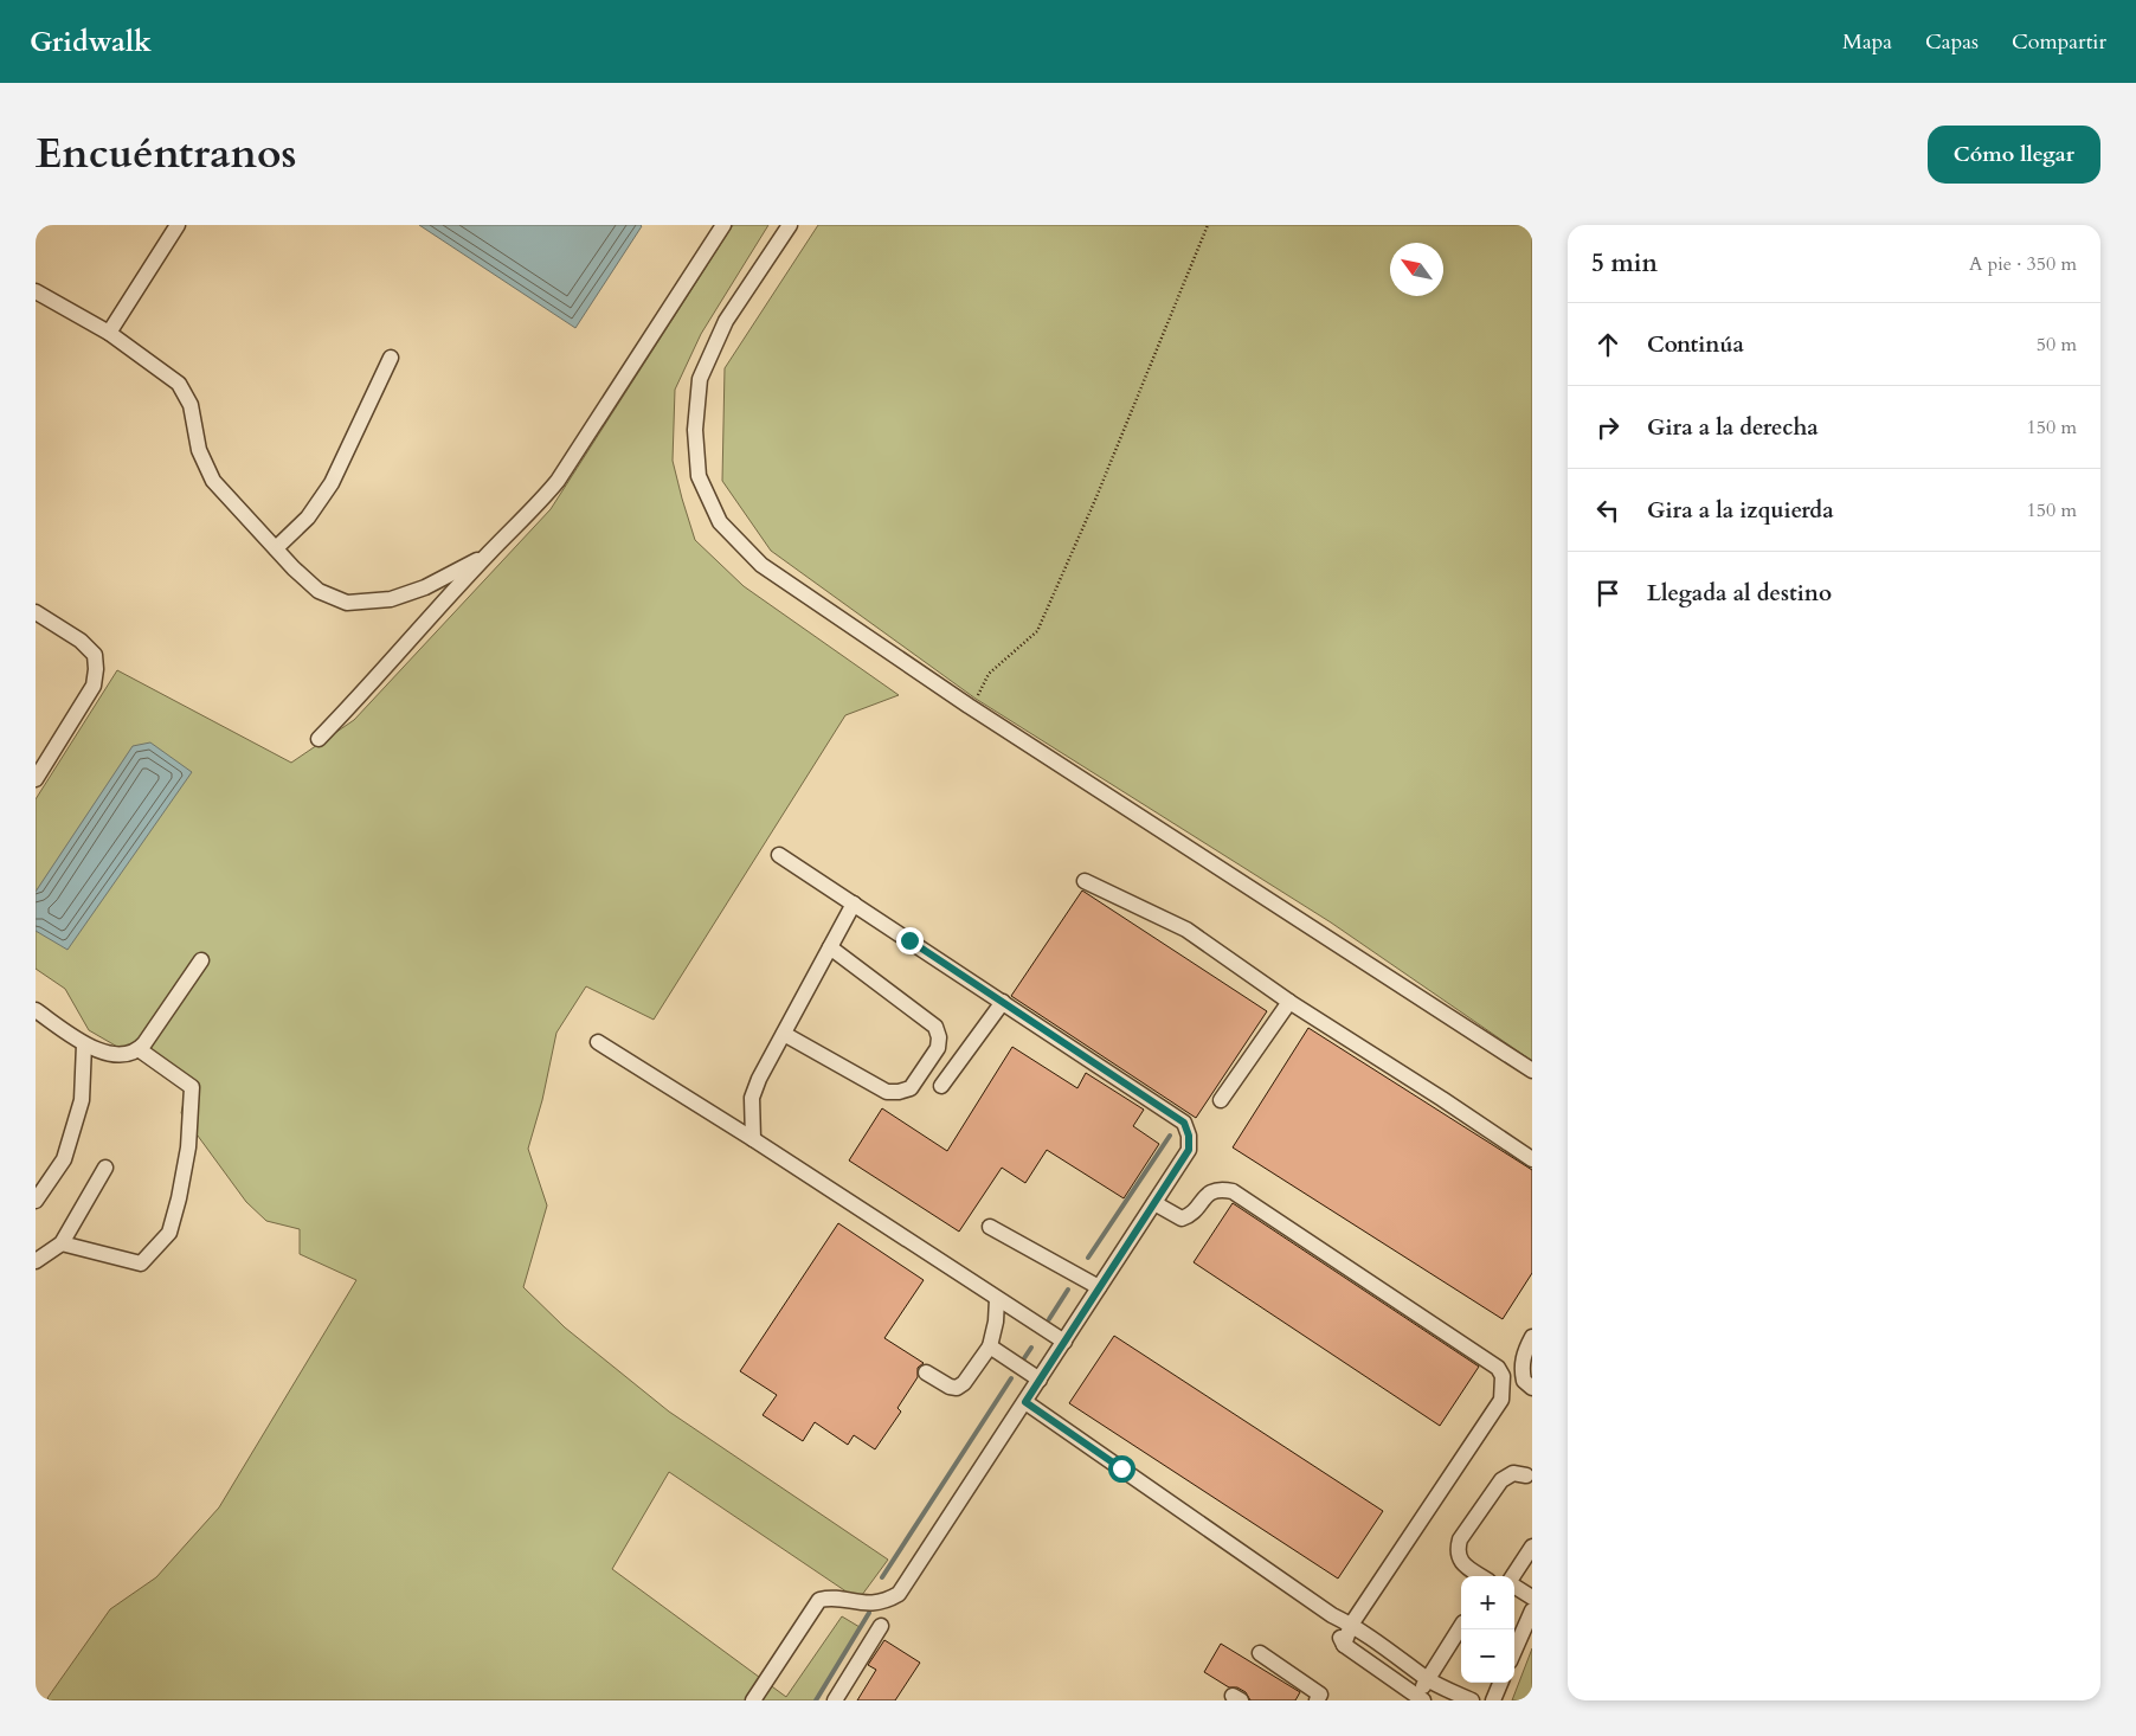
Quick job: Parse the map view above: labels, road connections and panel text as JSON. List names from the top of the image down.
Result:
{
  "north": "top left",
  "page": {
    "header": "Gridwalk",
    "nav": ["Mapa", "Capas", "Compartir"],
    "title": "Encuéntranos",
    "buttons": "Cómo llegar",
    "heading": ["5 min", "A pie · 350 m"],
    "list": [
      ["Continúa", "50 m"],
      ["Gira a la derecha", "150 m"],
      ["Gira a la izquierda", "150 m"],
      "Llegada al destino"
    ],
    "map_buttons": ["+", "−"]
  }
}
